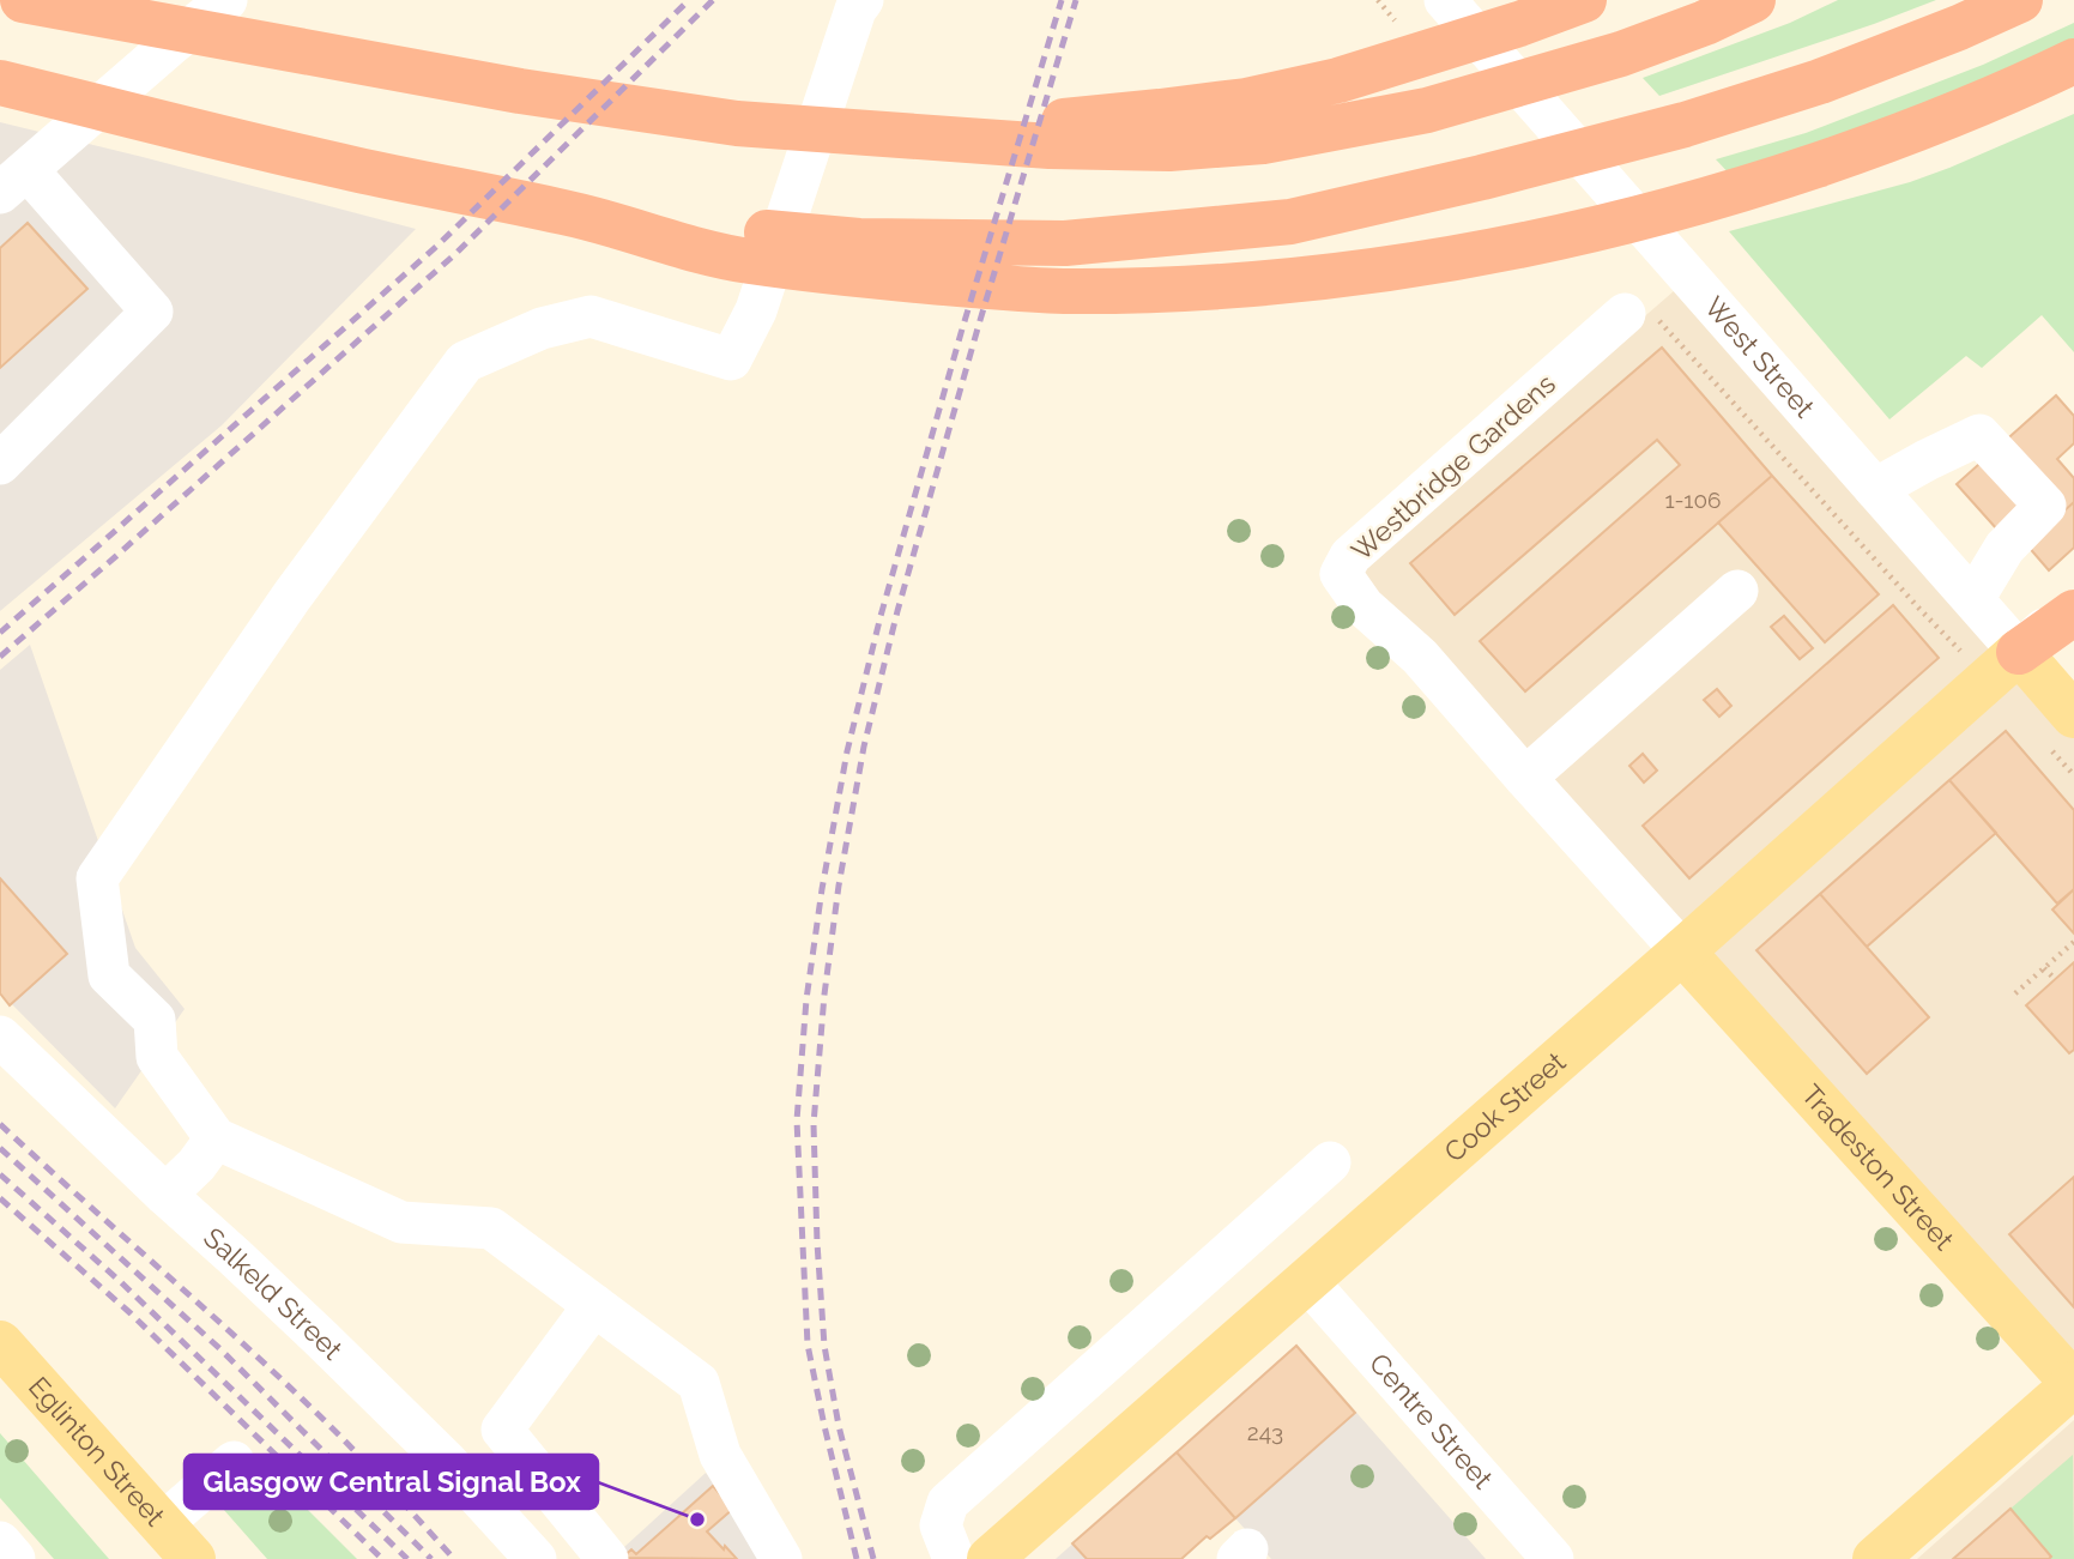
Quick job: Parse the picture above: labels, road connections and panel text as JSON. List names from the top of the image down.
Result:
{
  "streets": {
    "main road": [
      "West Street",
      "Cook Street",
      "Tradeston Street",
      "Eglinton Street"
    ],
    "street": ["Westbridge Gardens", "Salkeld Street", "Centre Street"]
  },
  "crossings": [
    ["West Street", "Cook Street"],
    ["Westbridge Gardens", "Cook Street"],
    ["Westbridge Gardens", "Tradeston Street"],
    ["Cook Street", "Tradeston Street"],
    ["Cook Street", "Centre Street"]
  ],
  "places": ["Glasgow Central Signal Box"],
  "house_numbers": ["1-106", "243"]
}
